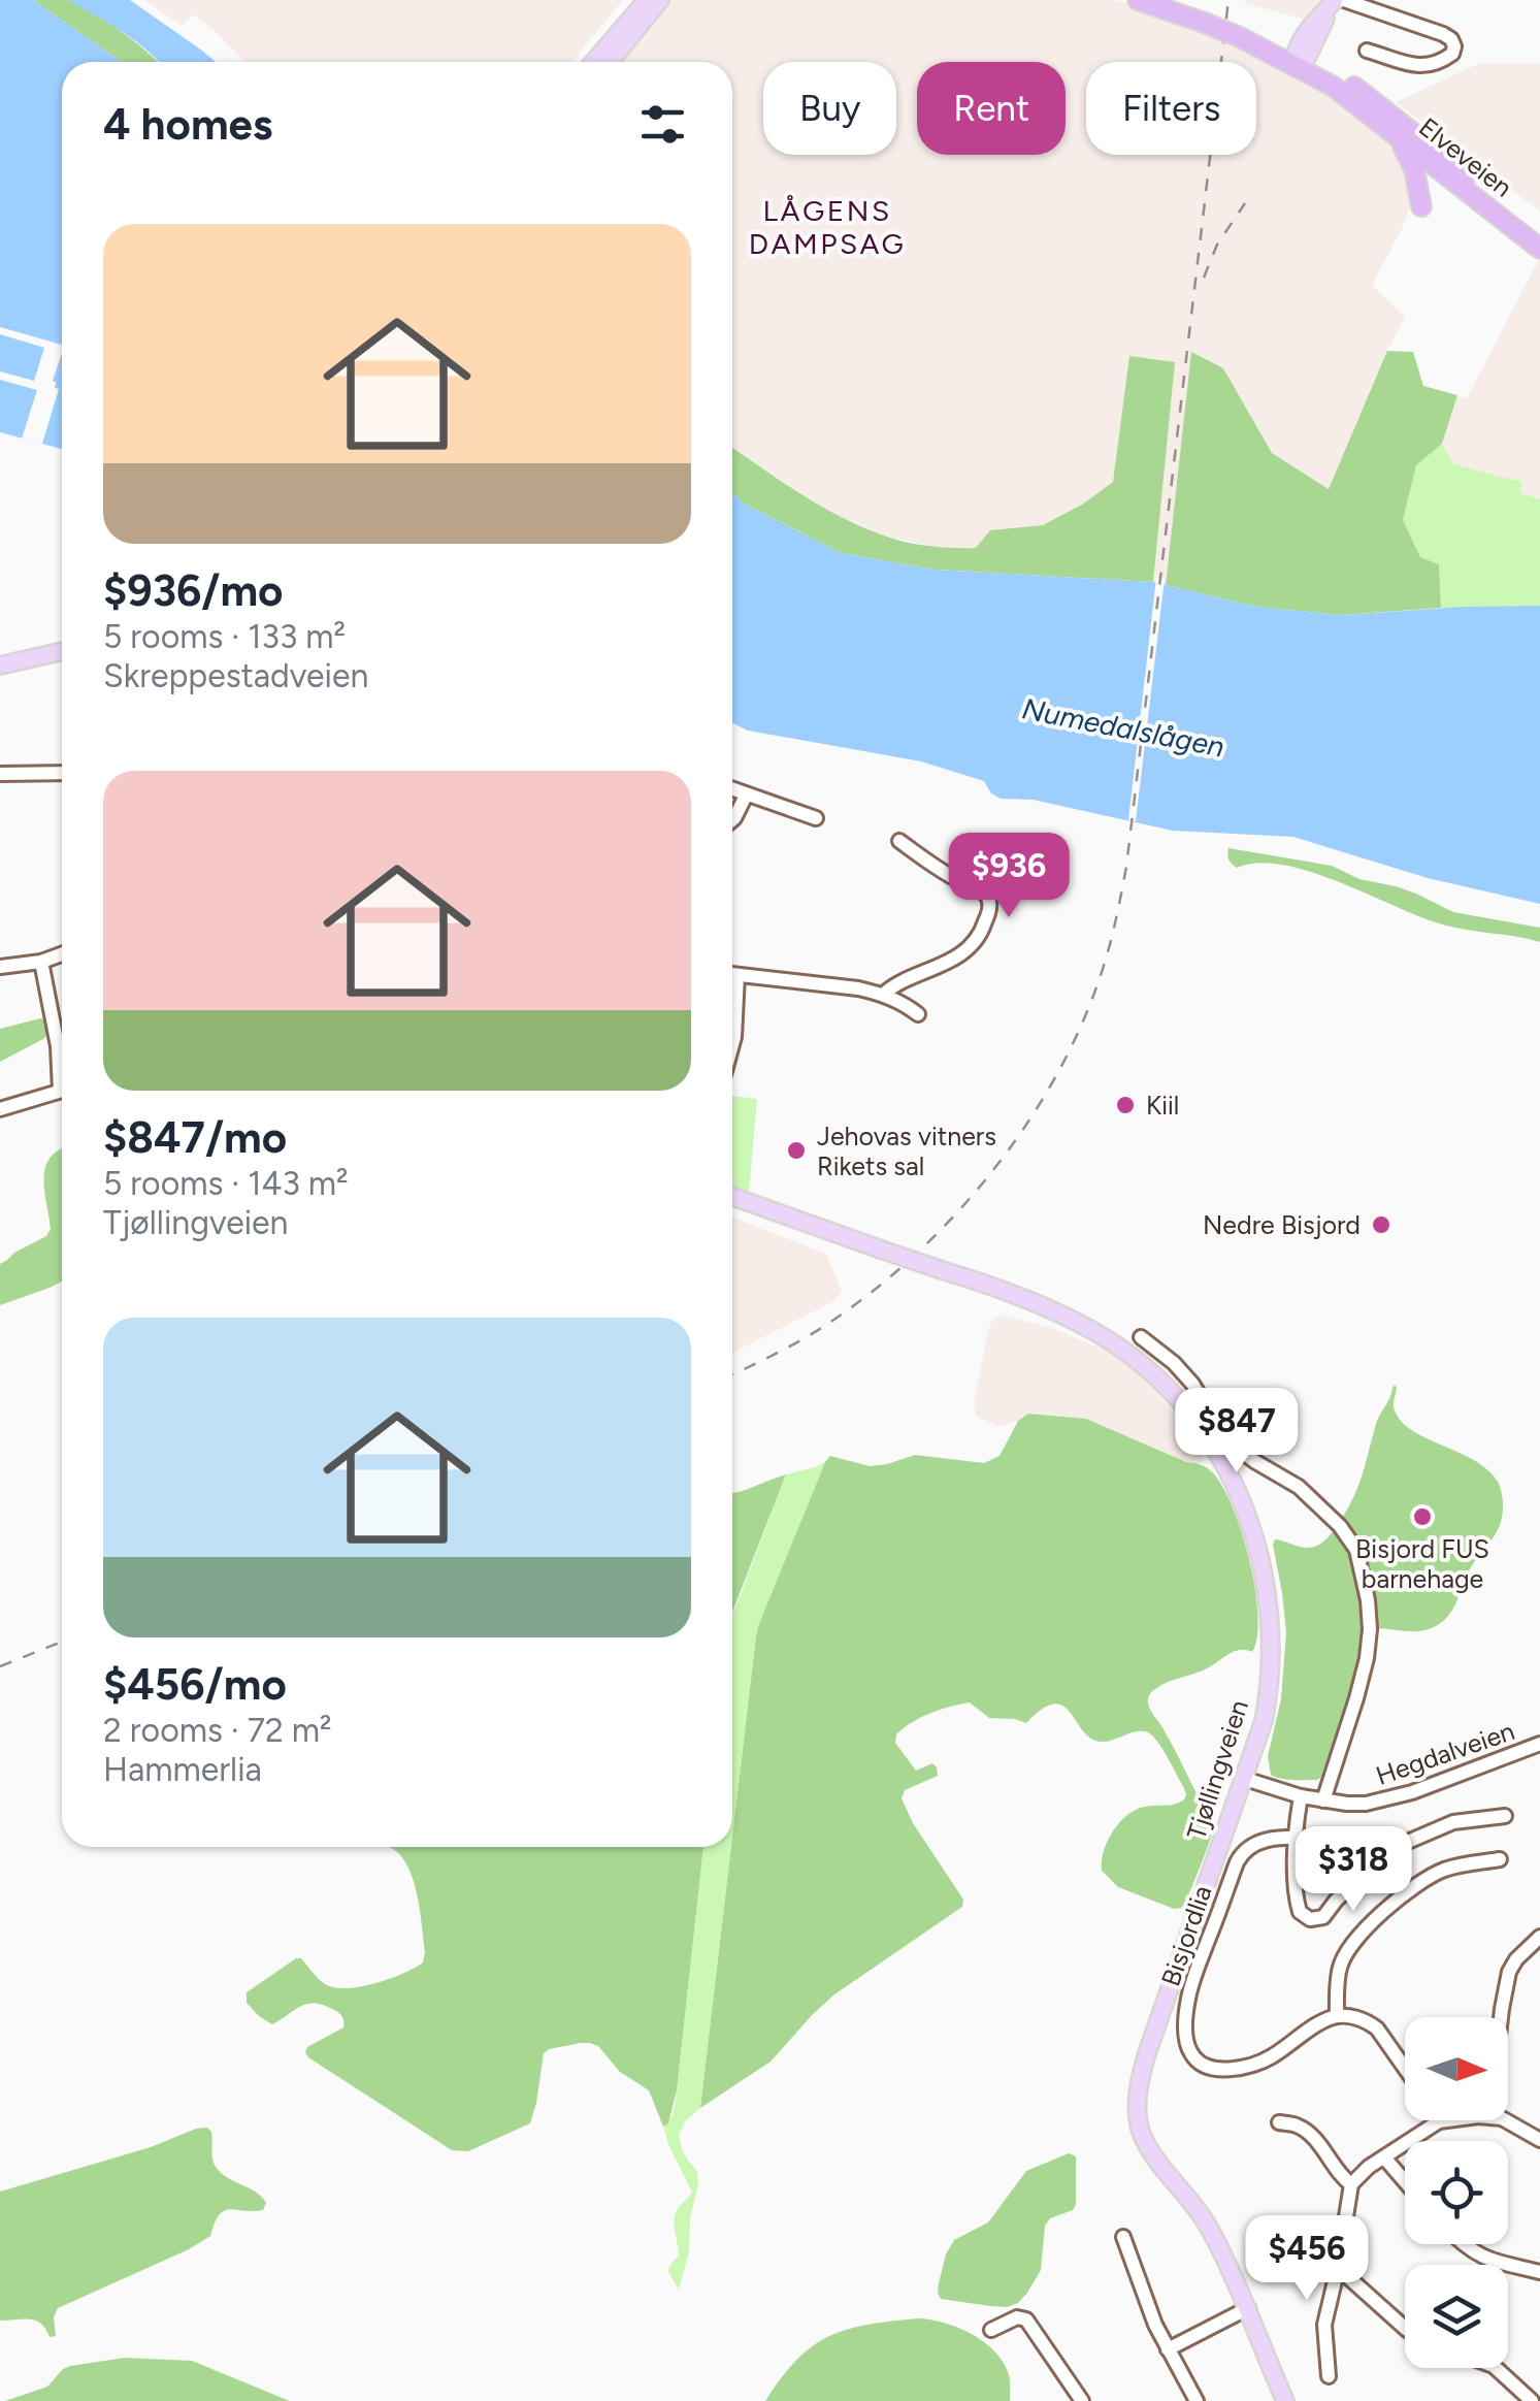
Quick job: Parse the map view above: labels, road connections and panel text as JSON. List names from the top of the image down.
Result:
{
  "streets": {
    "highway": ["Elveveien"],
    "main road": ["Tjøllingveien"],
    "street": ["Hegdalveien", "Bisjordlia"]
  },
  "crossings": [
    ["Hegdalveien", "Tjøllingveien"]
  ],
  "districts": ["LÅGENS DAMPSAG"],
  "water": ["Numedalslågen"],
  "places": [
    "Kiil",
    "Jehovas vitners Rikets sal",
    "Nedre Bisjord",
    "Bisjord FUS barnehage"
  ],
  "north": "right",
  "page": {
    "chip": ["Buy", "Rent", "Filters"],
    "heading": "4 homes",
    "list": [
      {
        "name": "$936/mo",
        "note": "5 rooms · 133 m² · Skreppestadveien"
      },
      {
        "name": "$847/mo",
        "note": "5 rooms · 143 m² · Tjøllingveien"
      },
      {
        "name": "$456/mo",
        "note": "2 rooms · 72 m² · Hammerlia"
      }
    ],
    "price": [
      "$936",
      "$847",
      "$318",
      "$456"
    ]
  }
}
